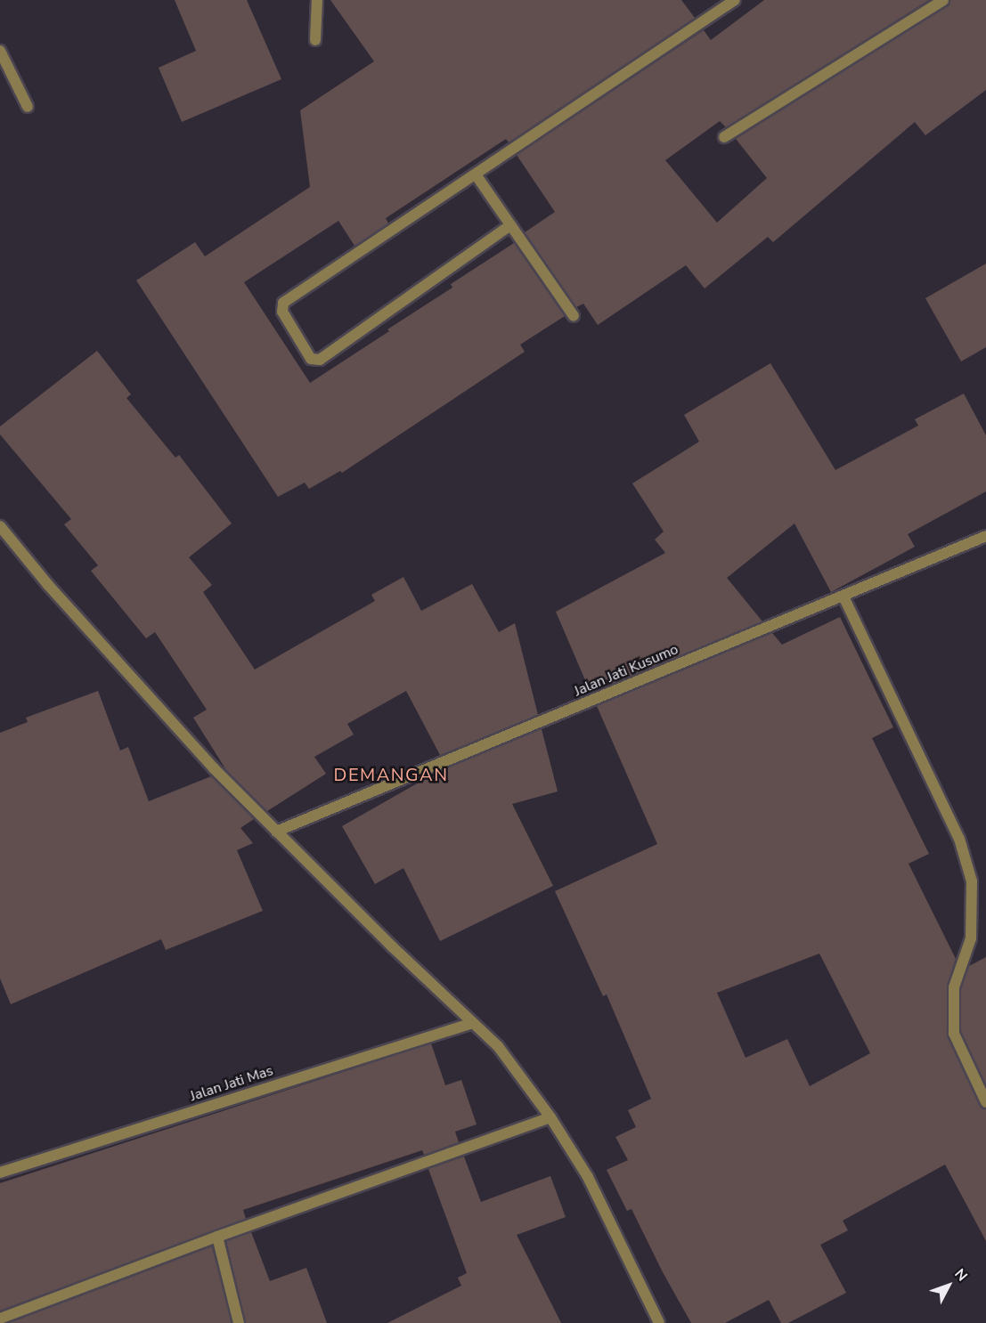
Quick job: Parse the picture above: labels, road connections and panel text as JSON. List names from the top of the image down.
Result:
{
  "streets": {
    "street": ["Jalan Jati Kusumo", "Jalan Jati Mas"]
  },
  "districts": ["DEMANGAN"],
  "north": "top right"
}
